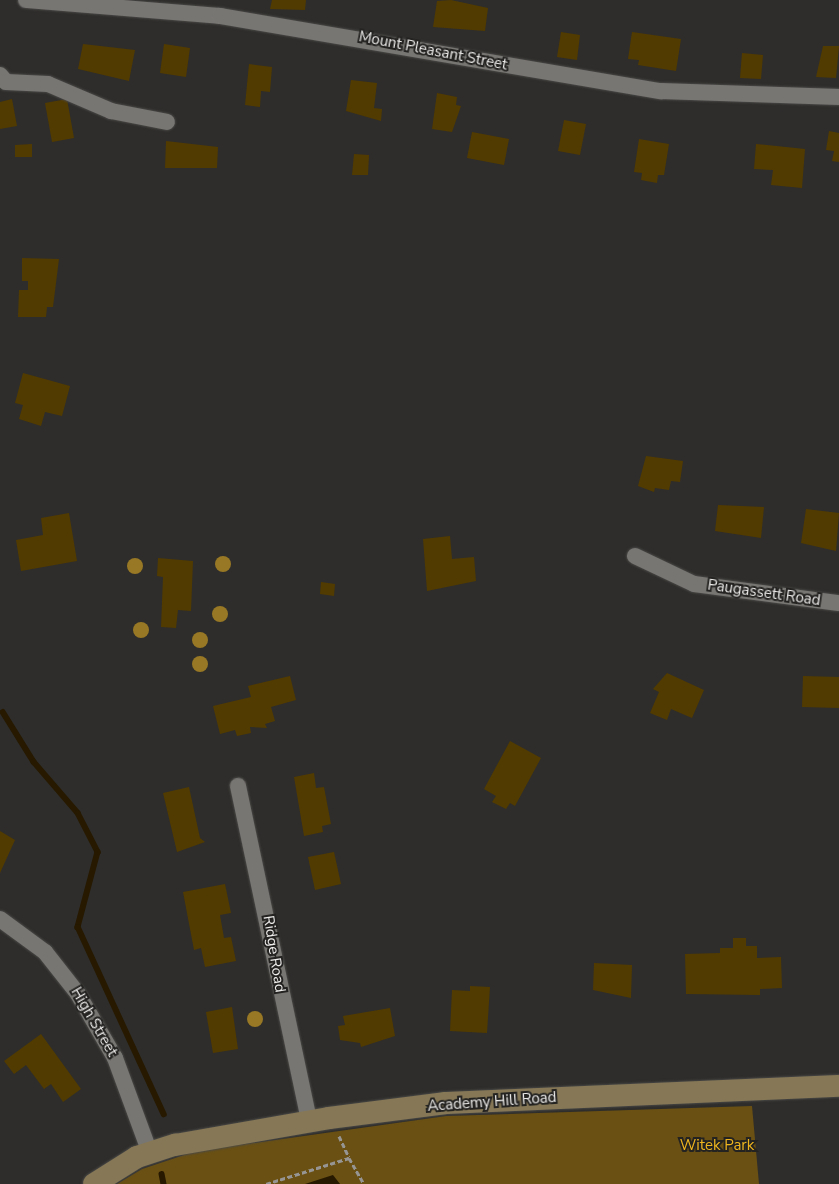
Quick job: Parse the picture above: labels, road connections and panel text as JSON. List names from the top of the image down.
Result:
{
  "streets": {
    "main road": ["Academy Hill Road"],
    "street": [
      "Mount Pleasant Street",
      "Paugassett Road",
      "Ridge Road",
      "High Street"
    ]
  },
  "crossings": [
    ["Ridge Road", "Academy Hill Road"],
    ["High Street", "Academy Hill Road"]
  ],
  "parks": ["Witek Park"]
}
